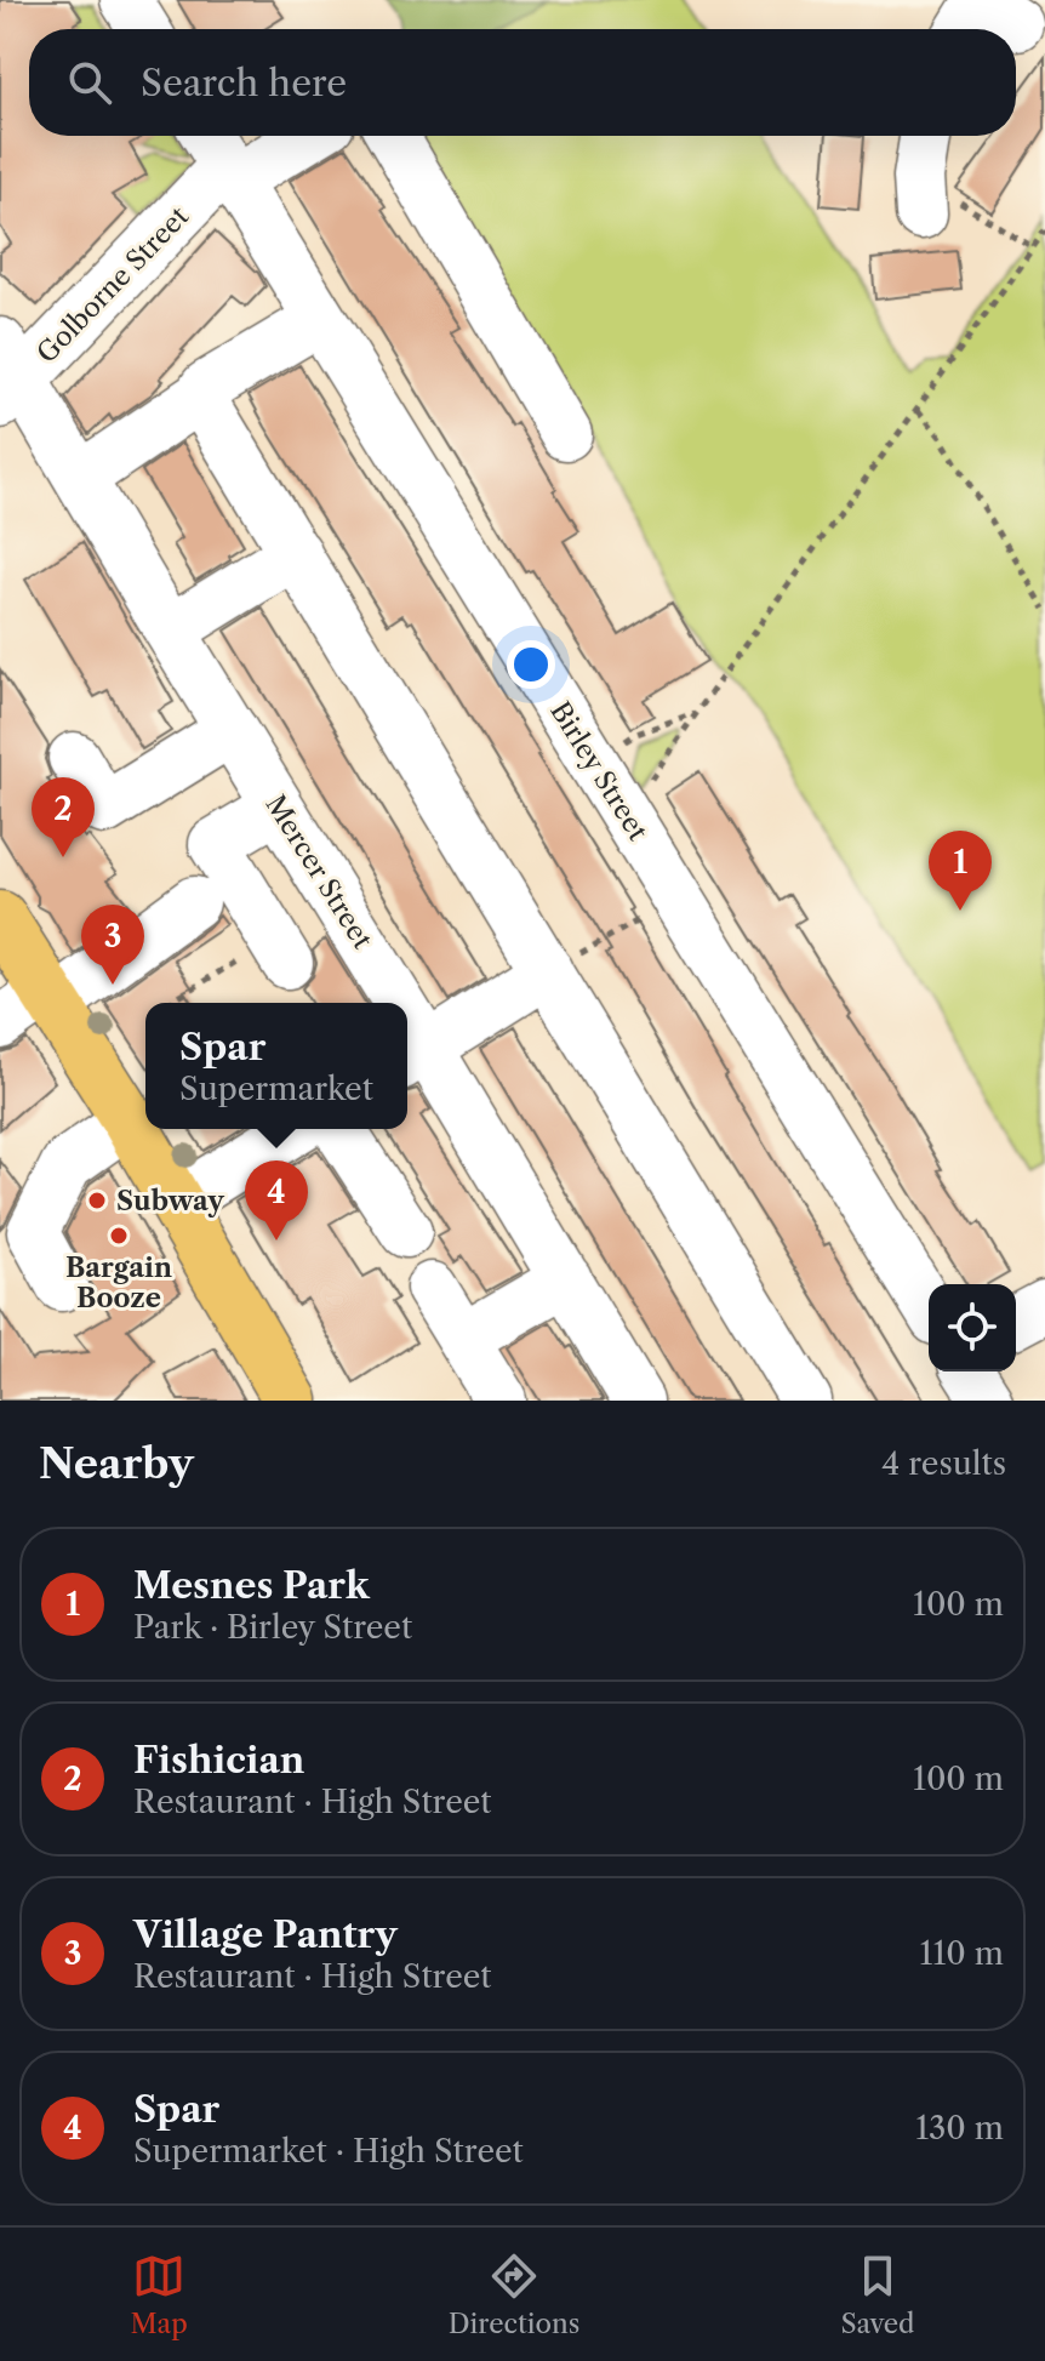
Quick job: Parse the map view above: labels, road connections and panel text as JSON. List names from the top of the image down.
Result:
{
  "streets": {
    "street": ["Golborne Street", "Birley Street", "Mercer Street"]
  },
  "crossings": [
    ["Golborne Street", "Birley Street"],
    ["Golborne Street", "Mercer Street"]
  ],
  "places": ["Subway", "Bargain Booze"],
  "page": {
    "search": "Search here",
    "pins": [
      "2",
      "1",
      "3",
      "4"
    ],
    "popup": ["Spar", "Supermarket"],
    "heading": ["Nearby", "4 results"],
    "list": [
      {
        "mark": "1",
        "name": "Mesnes Park",
        "note": "Park · Birley Street",
        "value": "100 m"
      },
      {
        "mark": "2",
        "name": "Fishician",
        "note": "Restaurant · High Street",
        "value": "100 m"
      },
      {
        "mark": "3",
        "name": "Village Pantry",
        "note": "Restaurant · High Street",
        "value": "110 m"
      },
      {
        "mark": "4",
        "name": "Spar",
        "note": "Supermarket · High Street",
        "value": "130 m"
      }
    ],
    "nav": ["Map", "Directions", "Saved"]
  }
}
